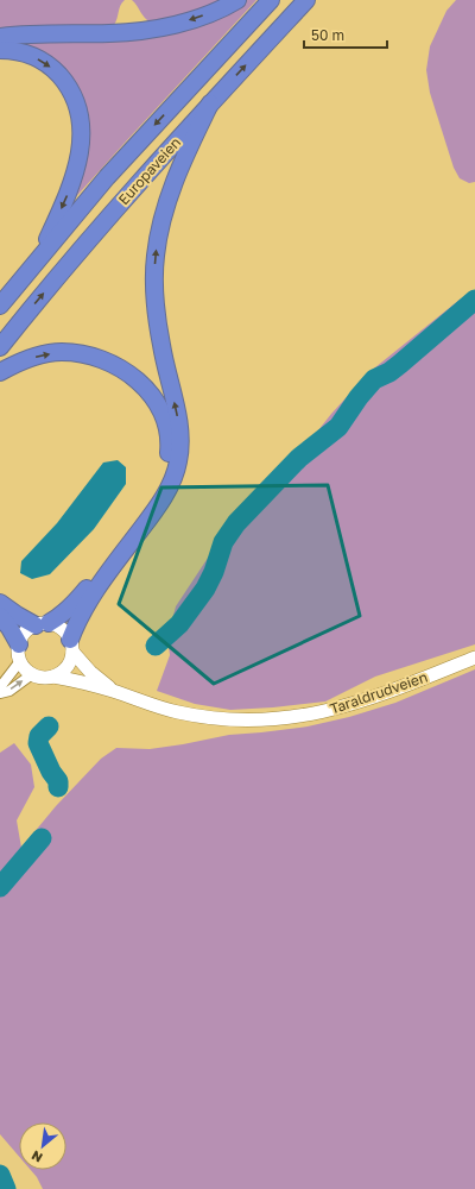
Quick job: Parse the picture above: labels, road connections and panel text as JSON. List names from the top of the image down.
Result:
{
  "streets": {
    "highway": ["Europaveien"],
    "main road": ["Taraldrudveien"]
  },
  "scale_bar": "50 m",
  "north": "bottom left"
}
